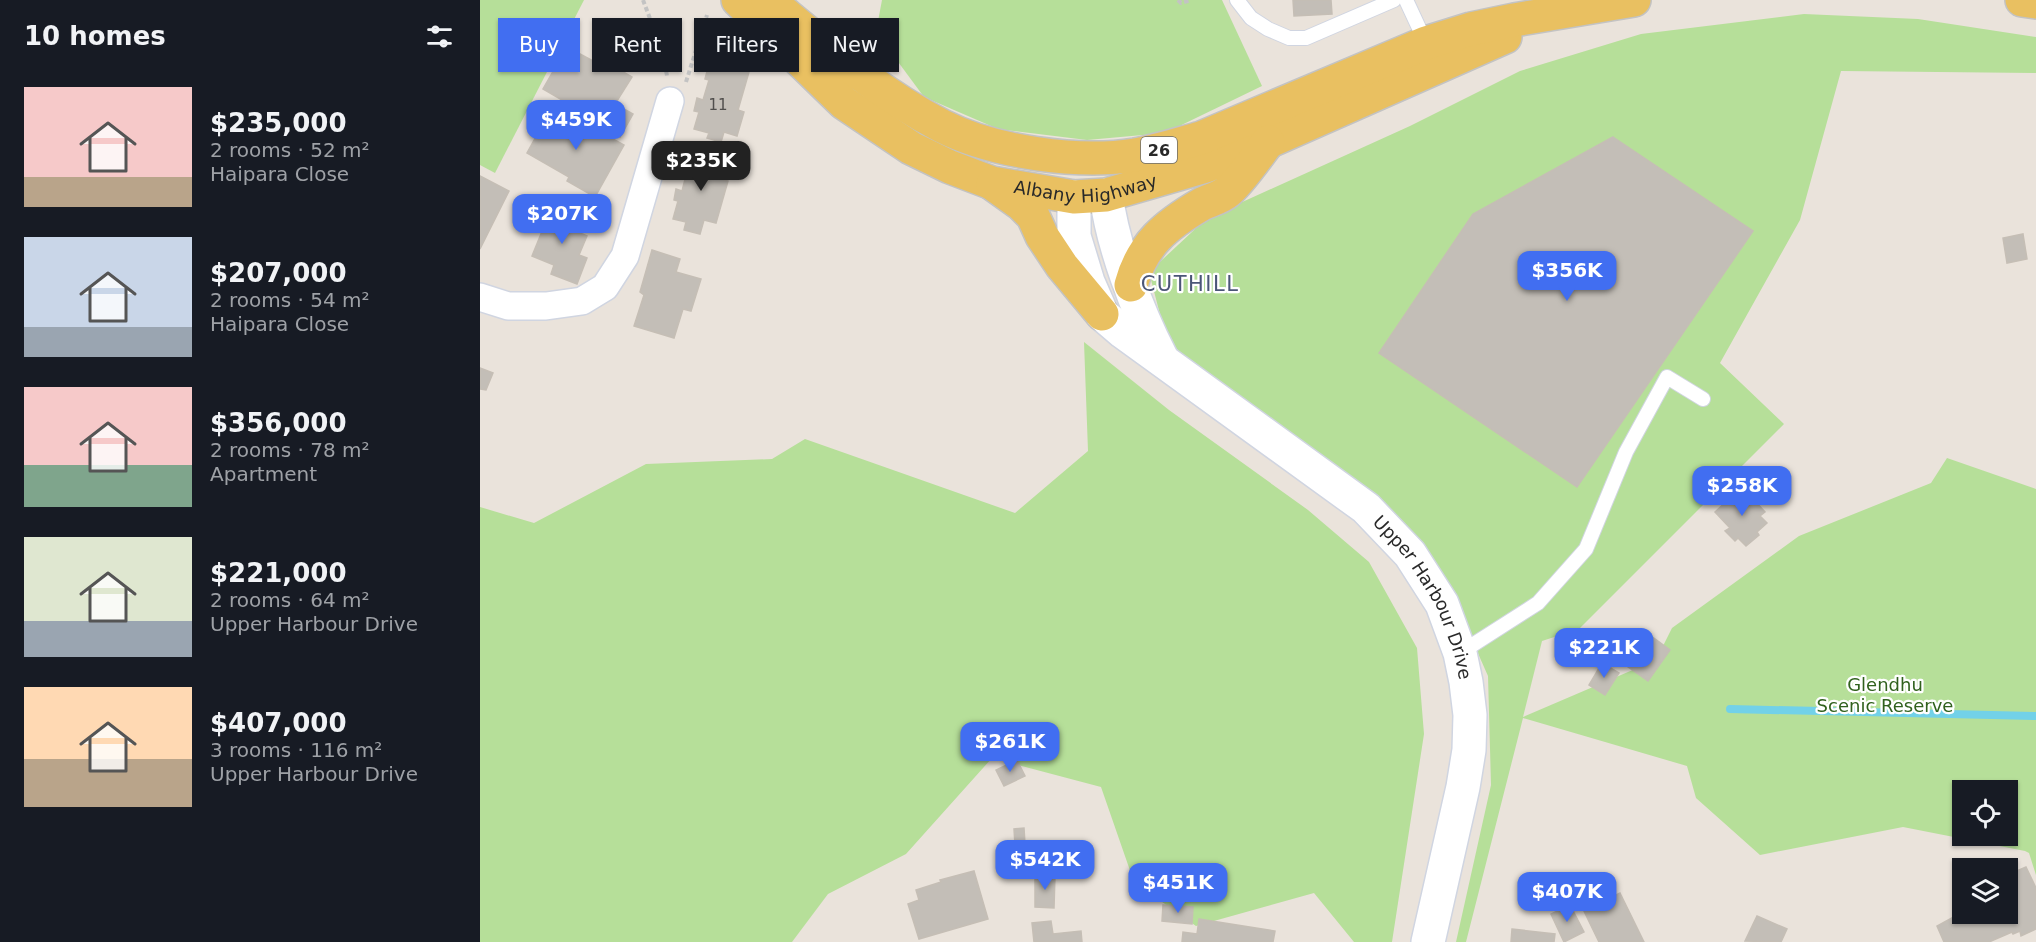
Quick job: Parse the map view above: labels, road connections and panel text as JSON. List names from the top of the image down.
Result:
{
  "streets": {
    "main road": ["26", "Albany Highway", "Upper Harbour Drive"]
  },
  "crossings": [
    ["Albany Highway", "Upper Harbour Drive"]
  ],
  "districts": ["CUTHILL"],
  "parks": ["Glendhu Scenic Reserve"],
  "house_numbers": ["11"],
  "page": {
    "heading": "10 homes",
    "chip": [
      "Buy",
      "Rent",
      "Filters",
      "New"
    ],
    "list": [
      {
        "name": "$235,000",
        "note": "2 rooms · 52 m² · Haipara Close"
      },
      {
        "name": "$207,000",
        "note": "2 rooms · 54 m² · Haipara Close"
      },
      {
        "name": "$356,000",
        "note": "2 rooms · 78 m² · Apartment"
      },
      {
        "name": "$221,000",
        "note": "2 rooms · 64 m² · Upper Harbour Drive"
      },
      {
        "name": "$407,000",
        "note": "3 rooms · 116 m² · Upper Harbour Drive"
      }
    ],
    "price": [
      "$459K",
      "$235K",
      "$207K",
      "$356K",
      "$258K",
      "$221K",
      "$261K",
      "$542K",
      "$451K",
      "$407K"
    ]
  }
}
